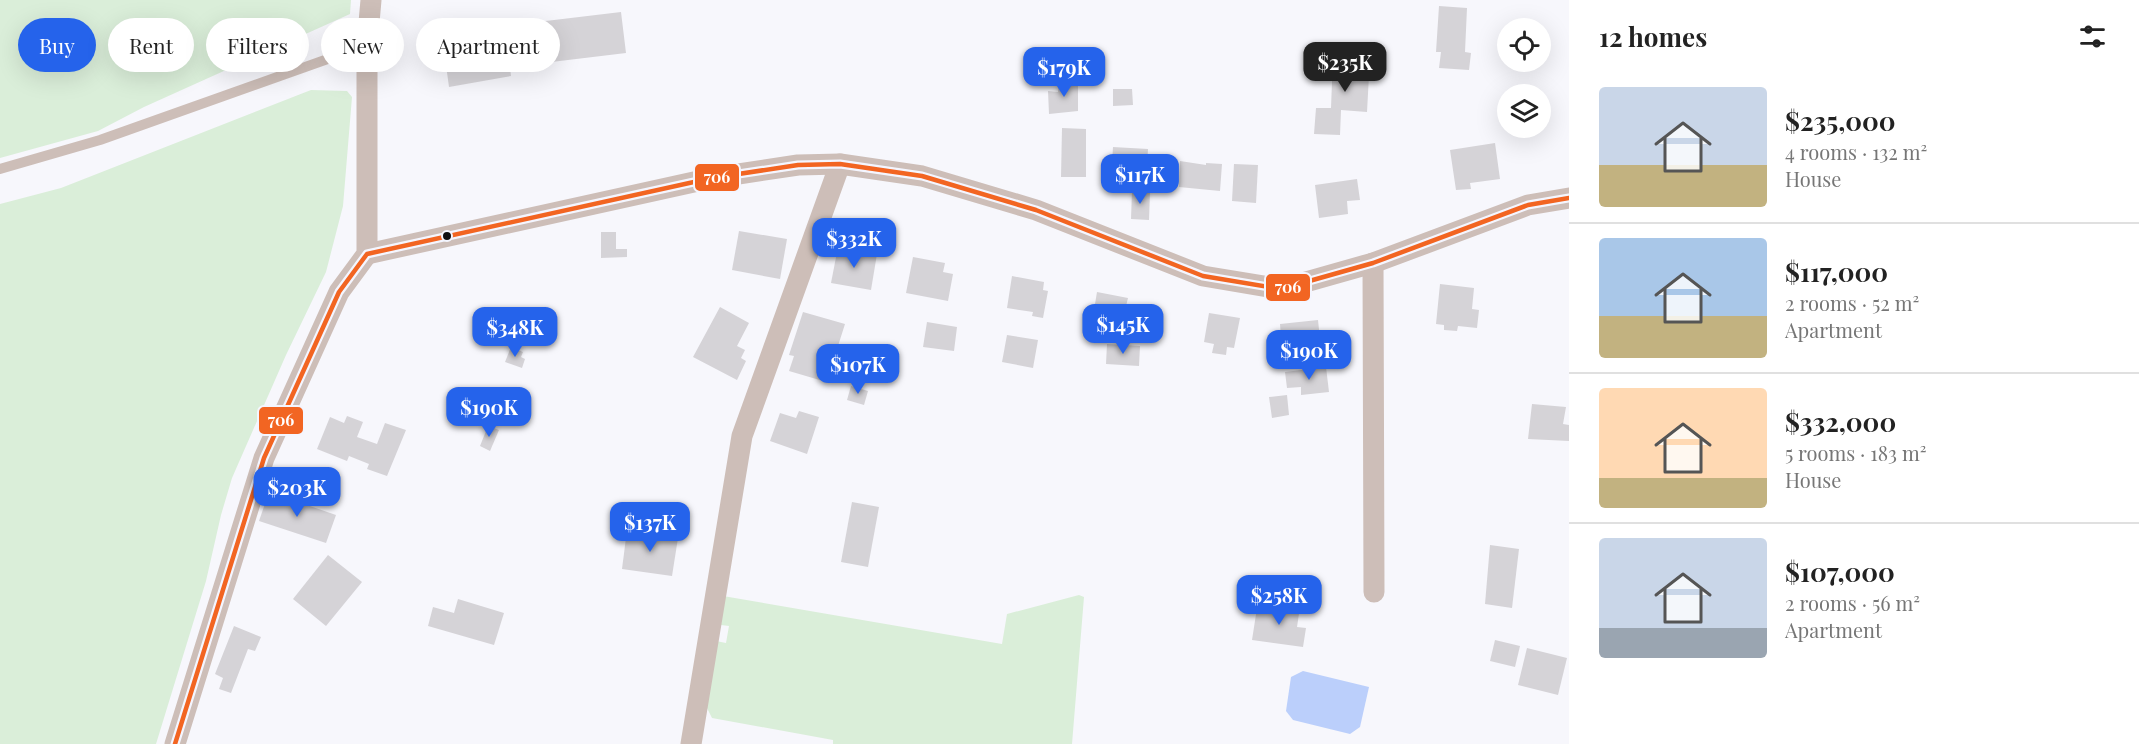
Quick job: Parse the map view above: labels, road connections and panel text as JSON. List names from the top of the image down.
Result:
{
  "lines": ["transit line 706"],
  "page": {
    "heading": "12 homes",
    "chip": [
      "Buy",
      "Rent",
      "Filters",
      "New",
      "Apartment"
    ],
    "price": [
      "$235K",
      "$179K",
      "$117K",
      "$332K",
      "$145K",
      "$348K",
      "$190K",
      "$107K",
      "$190K",
      "$203K",
      "$137K",
      "$258K"
    ],
    "list": [
      {
        "name": "$235,000",
        "note": "4 rooms · 132 m² · House"
      },
      {
        "name": "$117,000",
        "note": "2 rooms · 52 m² · Apartment"
      },
      {
        "name": "$332,000",
        "note": "5 rooms · 183 m² · House"
      },
      {
        "name": "$107,000",
        "note": "2 rooms · 56 m² · Apartment"
      }
    ]
  }
}
